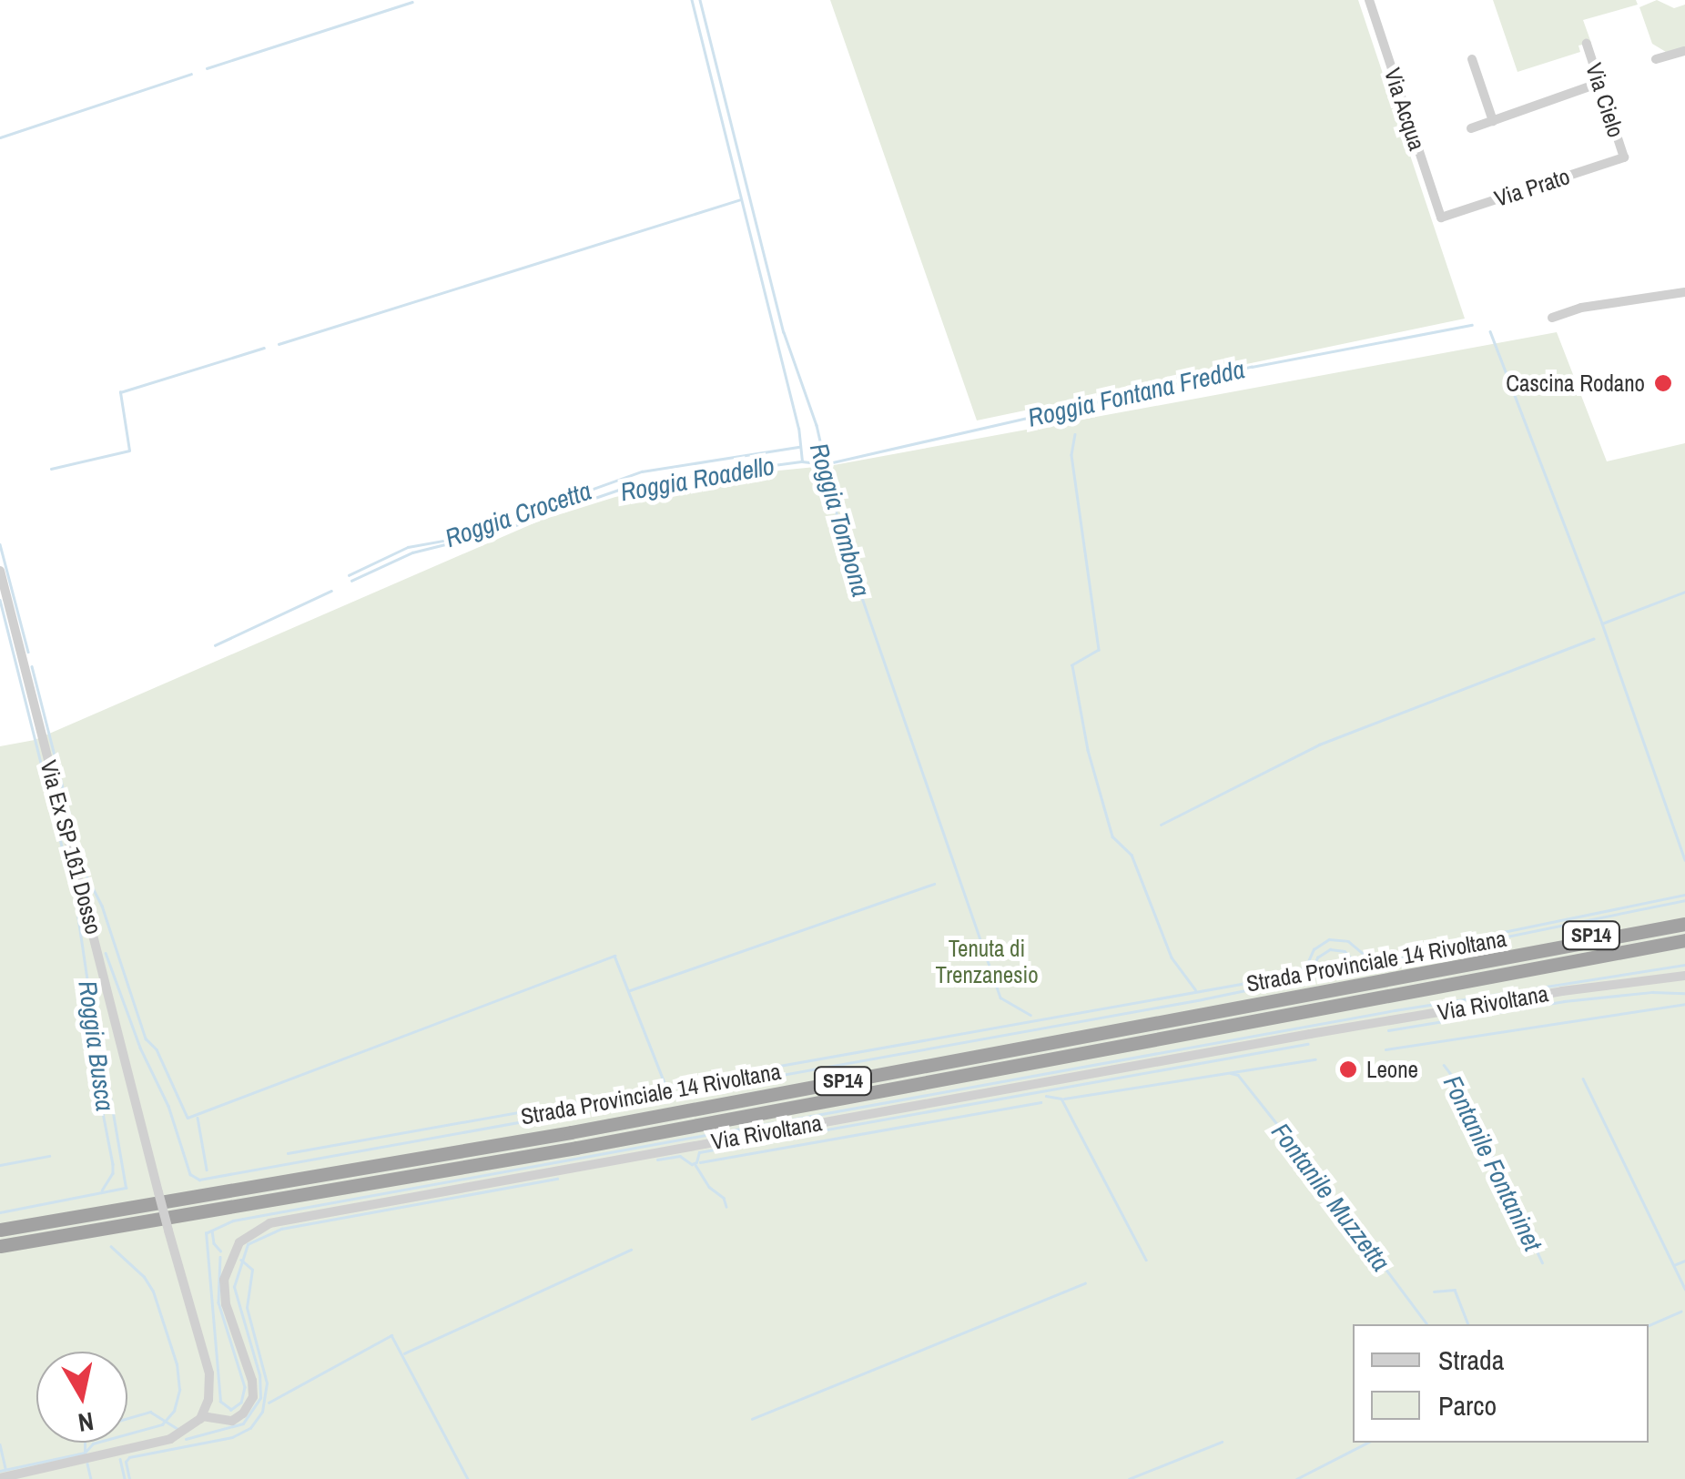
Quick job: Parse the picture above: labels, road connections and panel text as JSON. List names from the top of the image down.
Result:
{
  "streets": {
    "highway": ["SP14", "Strada Provinciale 14 Rivoltana"],
    "street": [
      "Via Cielo",
      "Via Acqua",
      "Via Prato",
      "Via Ex SP 161 Dosso",
      "Via Rivoltana"
    ]
  },
  "crossings": [
    ["Via Cielo", "Via Prato"],
    ["Via Acqua", "Via Prato"],
    ["Via Ex SP 161 Dosso", "Via Rivoltana"],
    ["SP14", "Strada Provinciale 14 Rivoltana"]
  ],
  "water": [
    "Roggia Fontana Fredda",
    "Roggia Roadello",
    "Roggia Crocetta",
    "Roggia Tombona",
    "Roggia Busca",
    "Fontanile Fontaninet",
    "Fontanile Muzzetta"
  ],
  "parks": ["Tenuta di Trenzanesio"],
  "places": ["Cascina Rodano", "Leone"],
  "legend": ["Strada", "Parco"],
  "north": "bottom"
}
